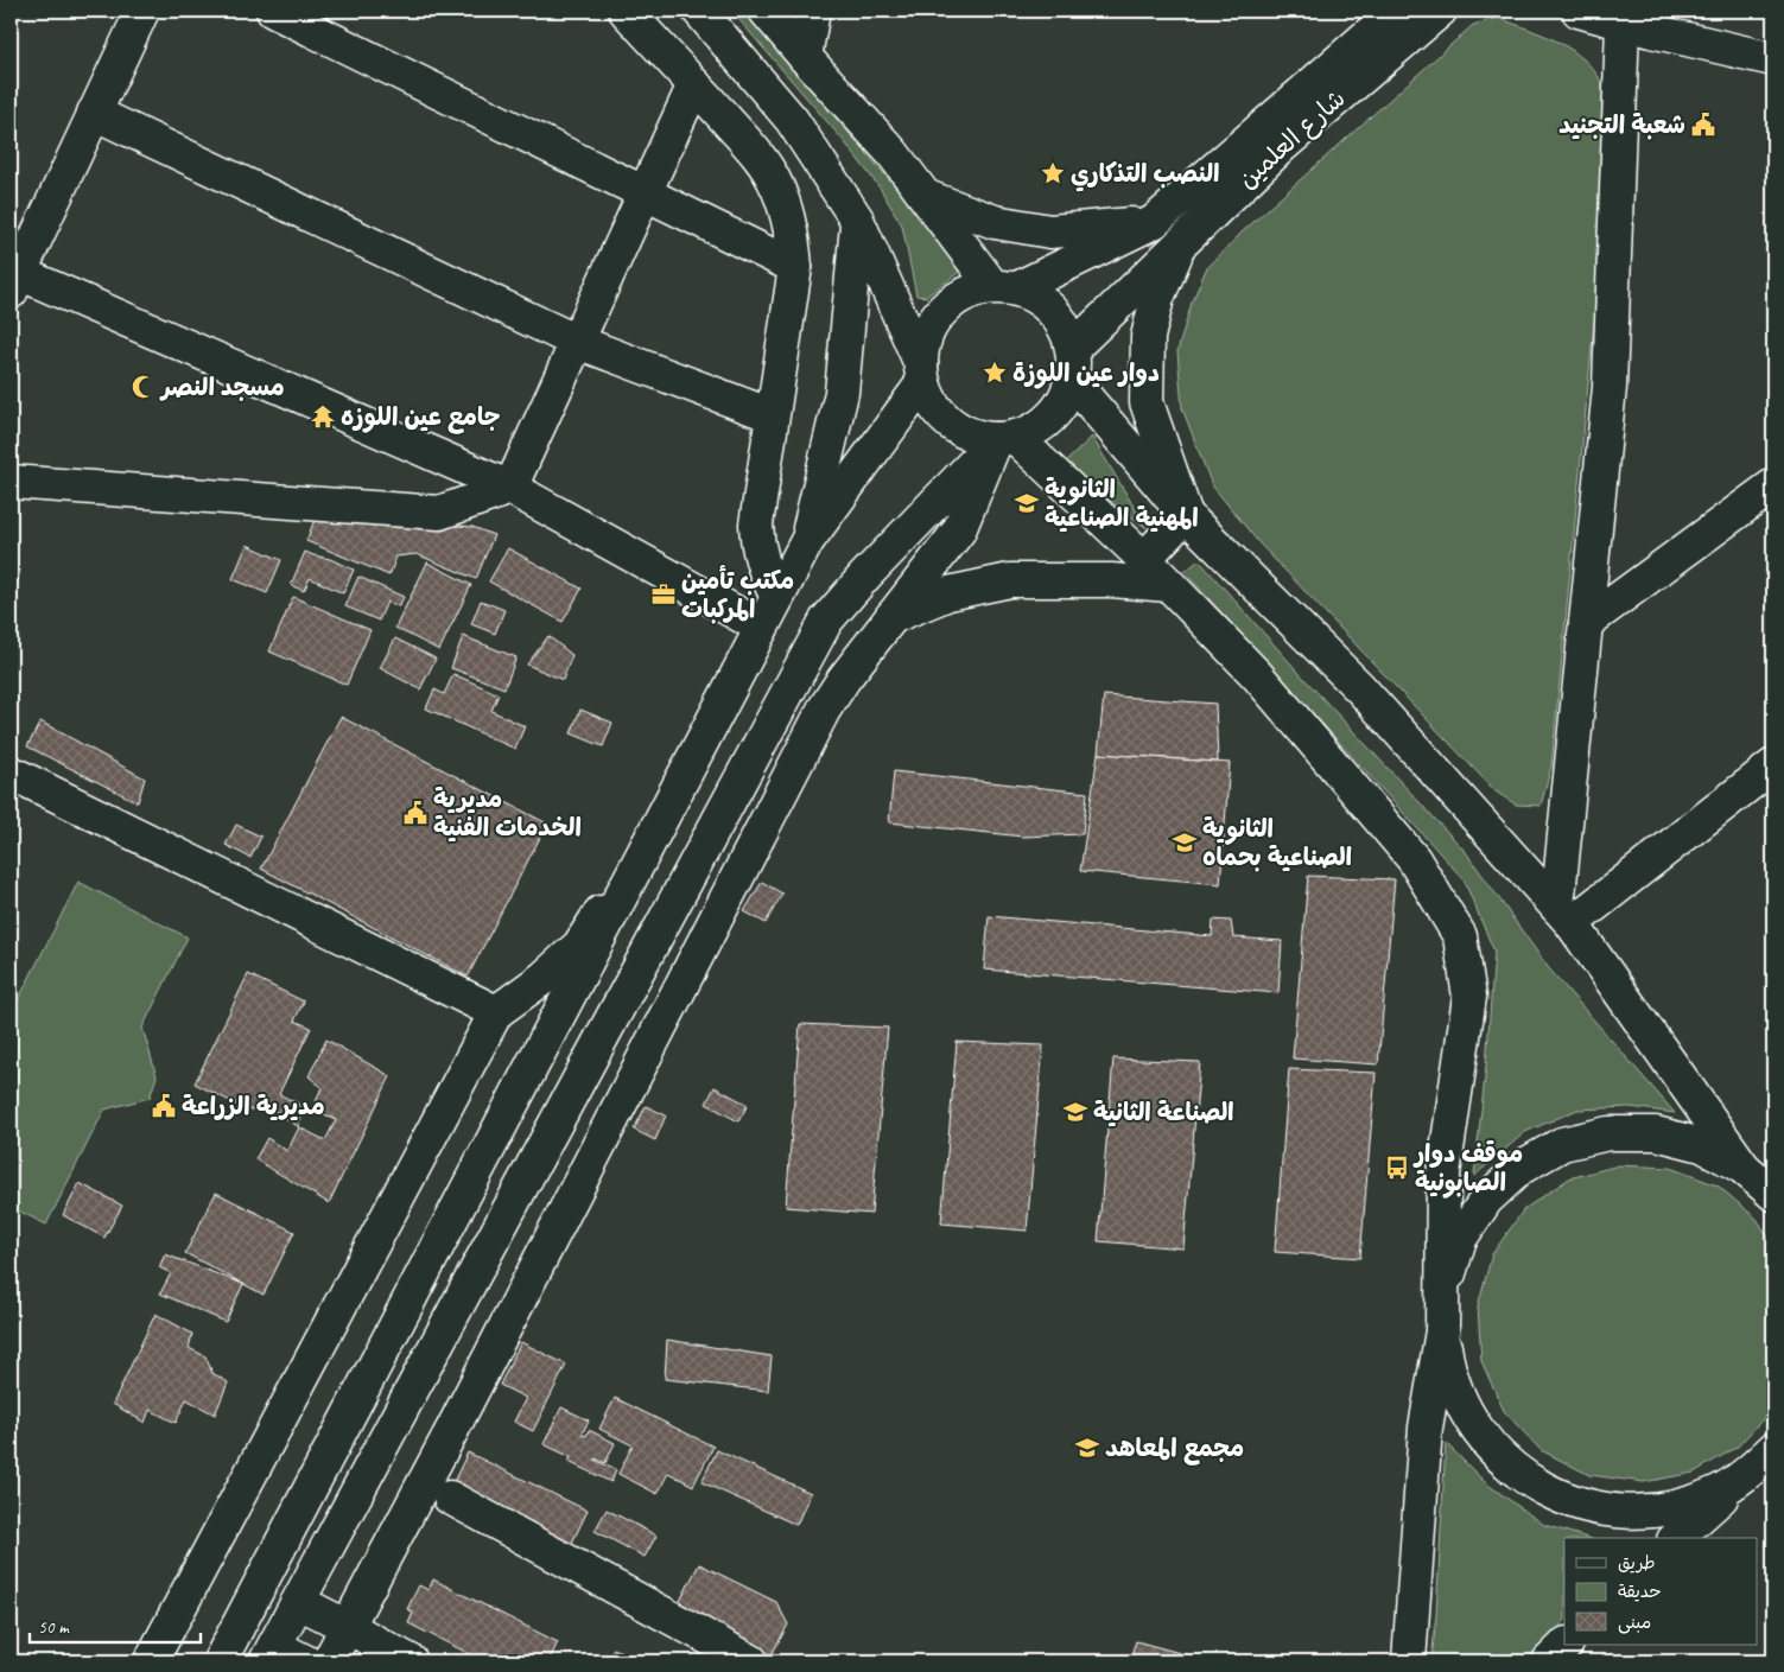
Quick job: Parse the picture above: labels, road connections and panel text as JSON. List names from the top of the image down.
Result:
{
  "streets": {
    "main road": ["شارع العلمين"]
  },
  "places": {
    "public building": ["شعبة التجنيد", "مديرية الخدمات الفنية", "مديرية الزراعة"],
    "place": ["النصب التذكاري", "دوار عين اللوزة"],
    "mosque": ["مسجد النصر"],
    "temple": ["جامع عين اللوزه"],
    "school or university": [
      "الثانوية المهنية الصناعية",
      "الثانوية الصناعية بحماه",
      "الصناعة الثانية",
      "مجمع المعاهد"
    ],
    "office": ["مكتب تأمين المركبات"],
    "bus stop": ["موقف دوار الصابونية"]
  },
  "legend": ["طريق", "حديقة", "مبنى"],
  "scale_bar": "50 m"
}
